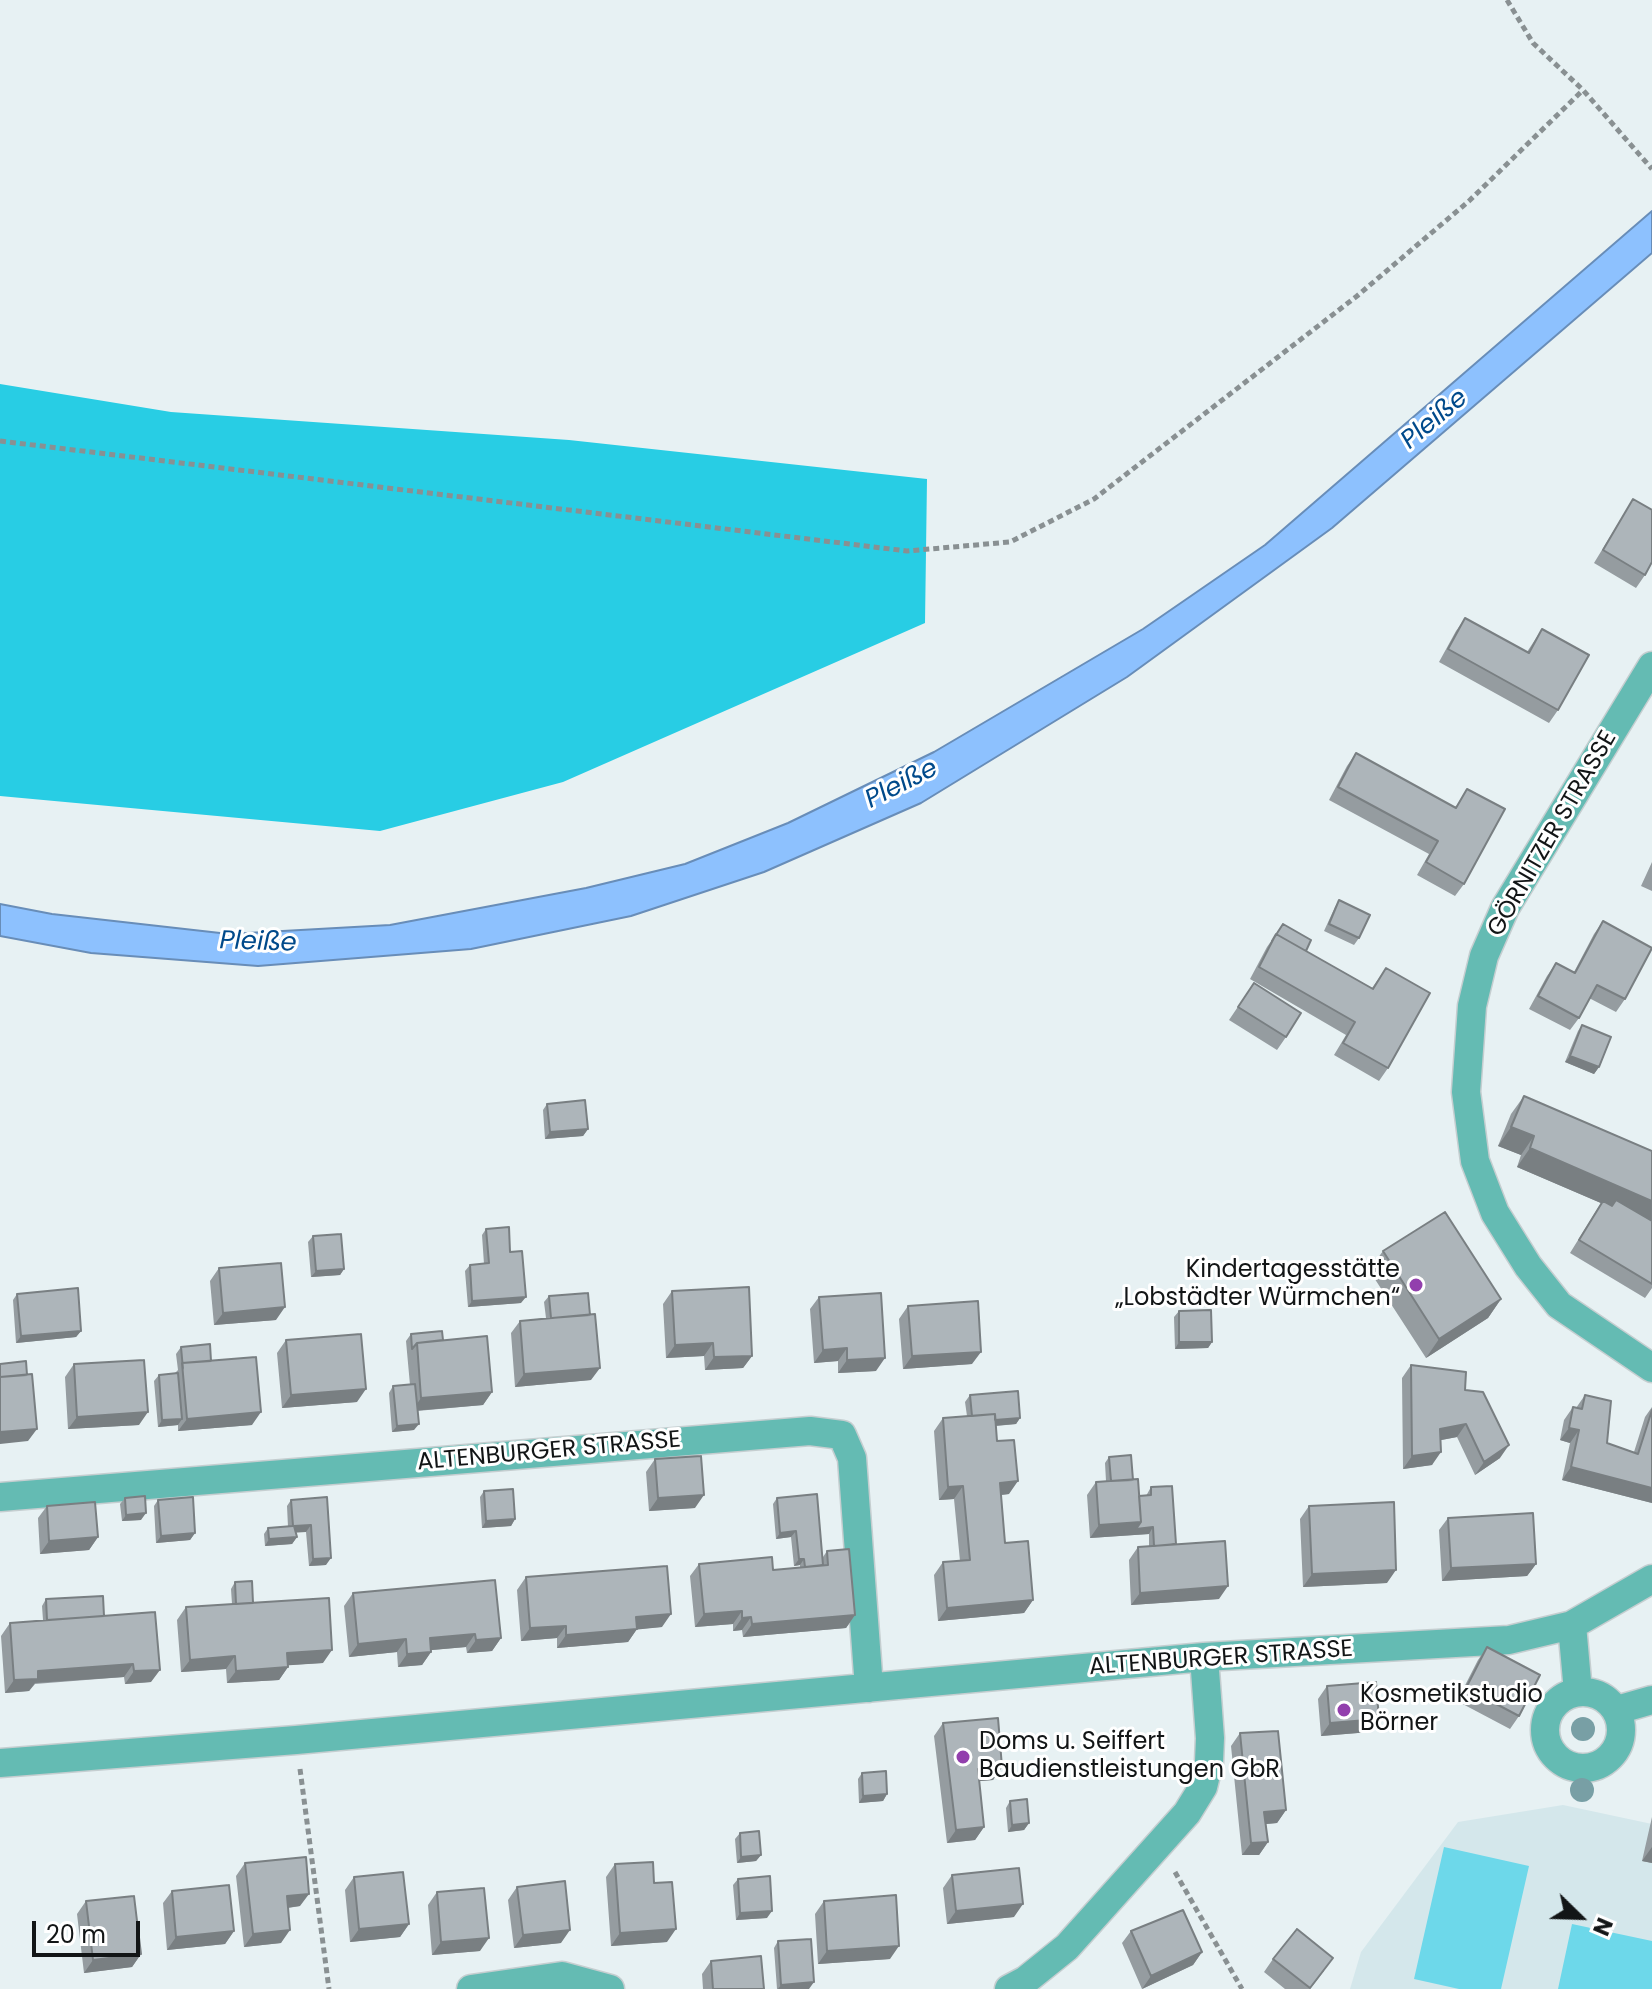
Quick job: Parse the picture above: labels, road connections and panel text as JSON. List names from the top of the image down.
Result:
{
  "streets": {
    "street": ["GÖRNITZER STRASSE", "ALTENBURGER STRASSE"]
  },
  "water": ["Pleiße"],
  "places": ["Kindertagesstätte „Lobstädter Würmchen“", "Kosmetikstudio Börner", "Doms u. Seiffert Baudienstleistungen GbR"],
  "scale_bar": "20 m",
  "north": "bottom right"
}
